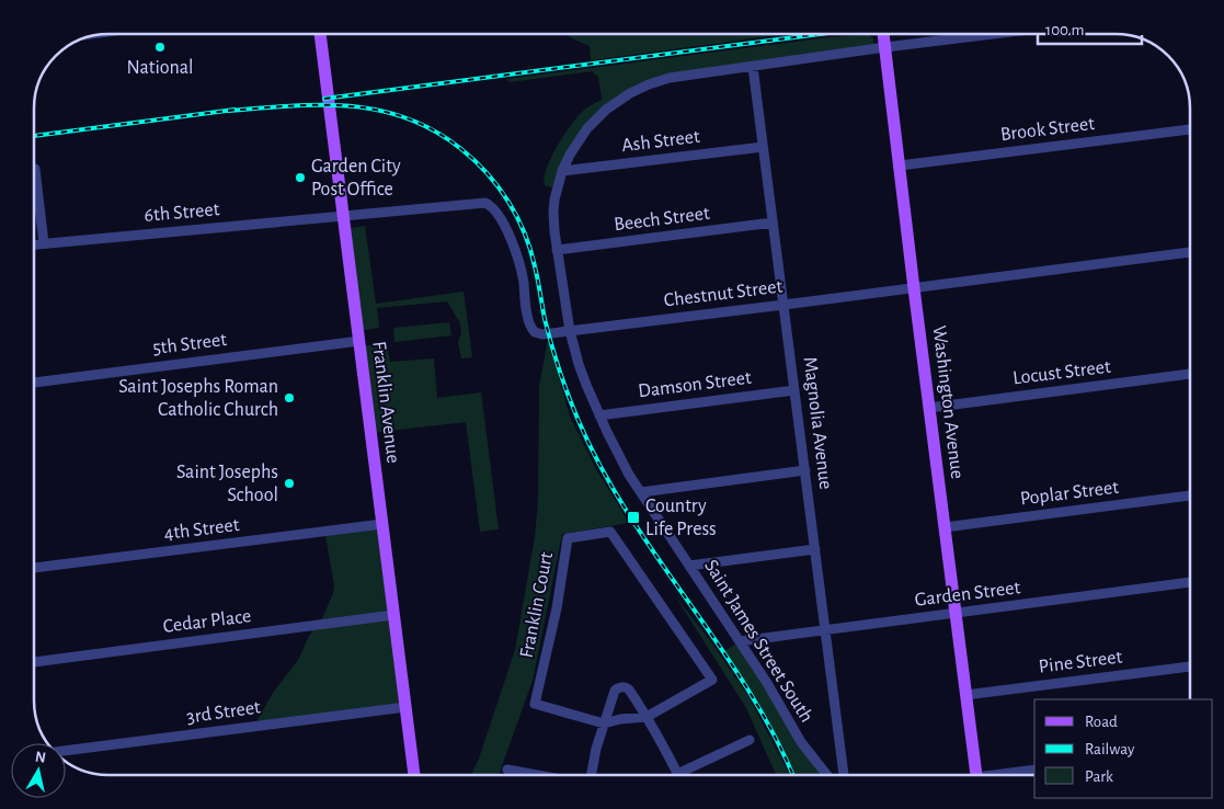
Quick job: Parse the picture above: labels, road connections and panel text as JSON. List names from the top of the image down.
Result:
{
  "streets": {
    "main road": ["Franklin Avenue", "Washington Avenue"],
    "street": [
      "Brook Street",
      "Ash Street",
      "6th Street",
      "Beech Street",
      "Chestnut Street",
      "5th Street",
      "Locust Street",
      "Damson Street",
      "Magnolia Avenue",
      "Poplar Street",
      "4th Street",
      "Garden Street",
      "Franklin Court",
      "Cedar Place",
      "Saint James Street South",
      "Pine Street",
      "3rd Street"
    ]
  },
  "crossings": [
    ["Brook Street", "Washington Avenue"],
    ["Ash Street", "Magnolia Avenue"],
    ["Ash Street", "Saint James Street South"],
    ["6th Street", "Chestnut Street"],
    ["6th Street", "Franklin Avenue"],
    ["Beech Street", "Magnolia Avenue"],
    ["Beech Street", "Saint James Street South"],
    ["Chestnut Street", "Franklin Avenue"],
    ["Chestnut Street", "Washington Avenue"],
    ["Chestnut Street", "Magnolia Avenue"],
    ["Chestnut Street", "Saint James Street South"],
    ["5th Street", "Franklin Avenue"],
    ["Locust Street", "Washington Avenue"],
    ["Damson Street", "Magnolia Avenue"],
    ["Damson Street", "Saint James Street South"],
    ["Franklin Avenue", "4th Street"],
    ["Franklin Avenue", "Cedar Place"],
    ["Franklin Avenue", "3rd Street"],
    ["Washington Avenue", "Poplar Street"],
    ["Washington Avenue", "Garden Street"],
    ["Washington Avenue", "Saint James Street South"],
    ["Washington Avenue", "Pine Street"],
    ["Magnolia Avenue", "Garden Street"],
    ["Magnolia Avenue", "Saint James Street South"],
    ["Garden Street", "Saint James Street South"]
  ],
  "places": {
    "other": [
      "National",
      "Garden City Post Office",
      "Saint Josephs Roman Catholic Church",
      "Saint Josephs School"
    ],
    "transit": ["Country Life Press"]
  },
  "legend": ["Road", "Railway", "Park"],
  "scale_bar": "100 m",
  "north": "top"
}
